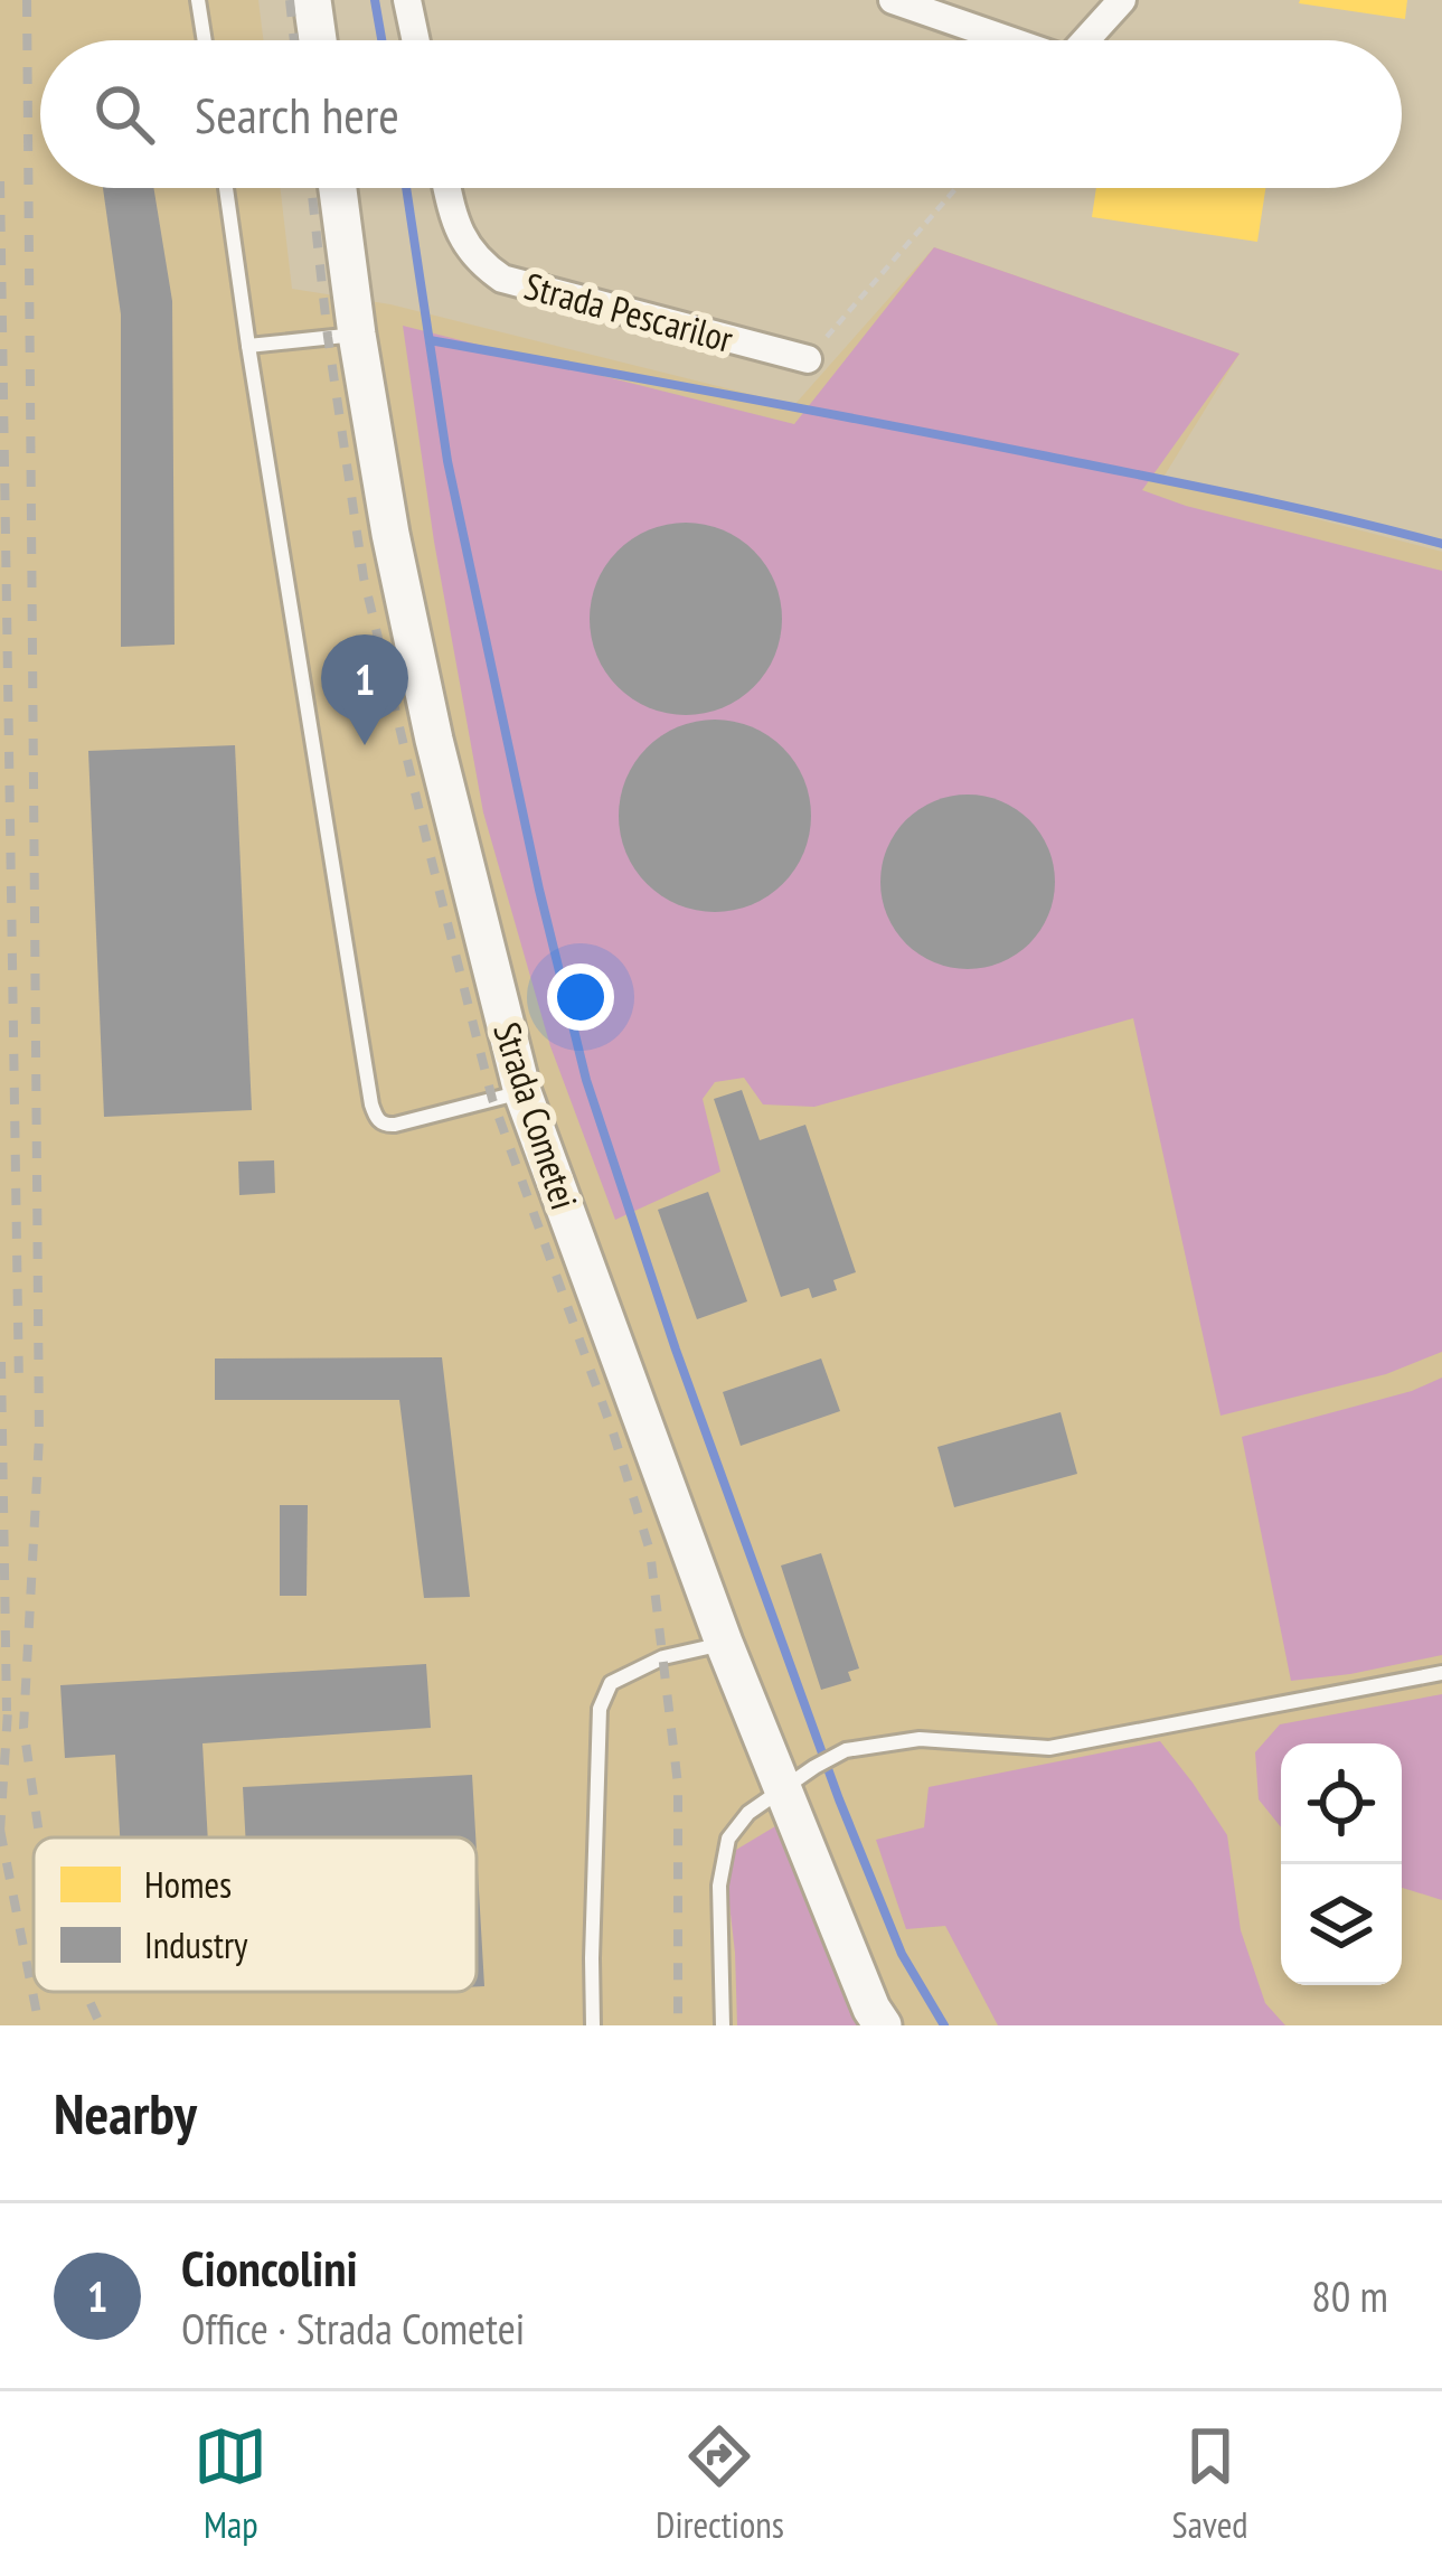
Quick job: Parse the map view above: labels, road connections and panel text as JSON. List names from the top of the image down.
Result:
{
  "streets": {
    "street": ["Strada Pescarilor", "Strada Cometei"]
  },
  "legend": ["Homes", "Industry"],
  "page": {
    "search": "Search here",
    "pins": "1",
    "heading": "Nearby",
    "list": [
      {
        "mark": "1",
        "name": "Cioncolini",
        "note": "Office · Strada Cometei",
        "value": "80 m"
      }
    ],
    "nav": ["Map", "Directions", "Saved"]
  }
}
